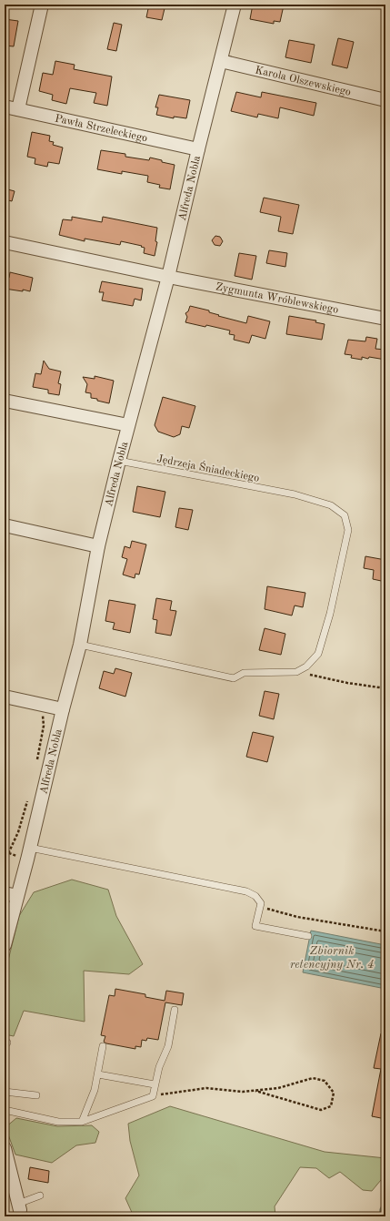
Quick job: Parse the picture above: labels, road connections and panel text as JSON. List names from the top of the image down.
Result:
{
  "streets": {
    "street": [
      "Karola Olszewskiego",
      "Pawła Strzeleckiego",
      "Alfreda Nobla",
      "Zygmunta Wróblewskiego"
    ],
    "lane": ["Jędrzeja Śniadeckiego"]
  },
  "crossings": [
    ["Karola Olszewskiego", "Alfreda Nobla"],
    ["Pawła Strzeleckiego", "Alfreda Nobla"],
    ["Alfreda Nobla", "Zygmunta Wróblewskiego"],
    ["Alfreda Nobla", "Jędrzeja Śniadeckiego"]
  ],
  "water": ["Zbiornik retencyjny Nr. 4"]
}
